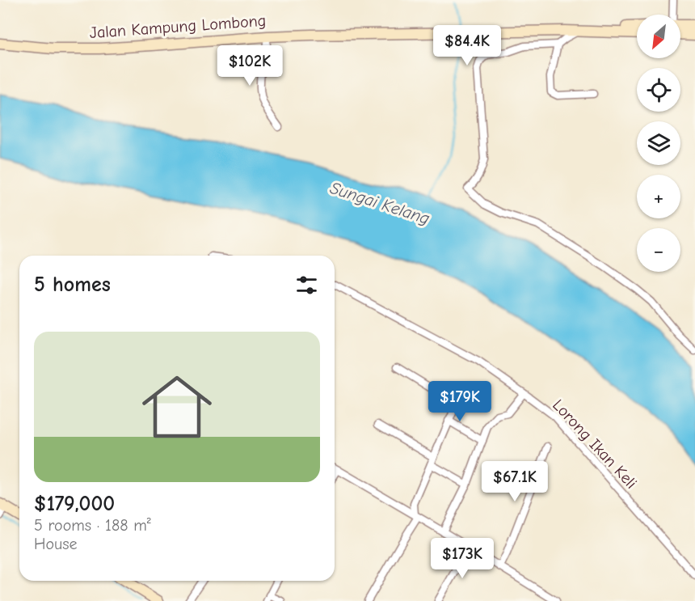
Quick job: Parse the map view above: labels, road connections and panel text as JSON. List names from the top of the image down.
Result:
{
  "streets": {
    "street": ["Jalan Kampung Lombong", "Lorong Ikan Keli"]
  },
  "water": ["Sungai Kelang"],
  "north": "bottom left",
  "page": {
    "map_buttons": ["+", "−"],
    "price": [
      "$84.4K",
      "$102K",
      "$179K",
      "$67.1K",
      "$173K"
    ],
    "heading": "5 homes",
    "list": [
      {
        "name": "$179,000",
        "note": "5 rooms · 188 m² · House"
      }
    ]
  }
}
